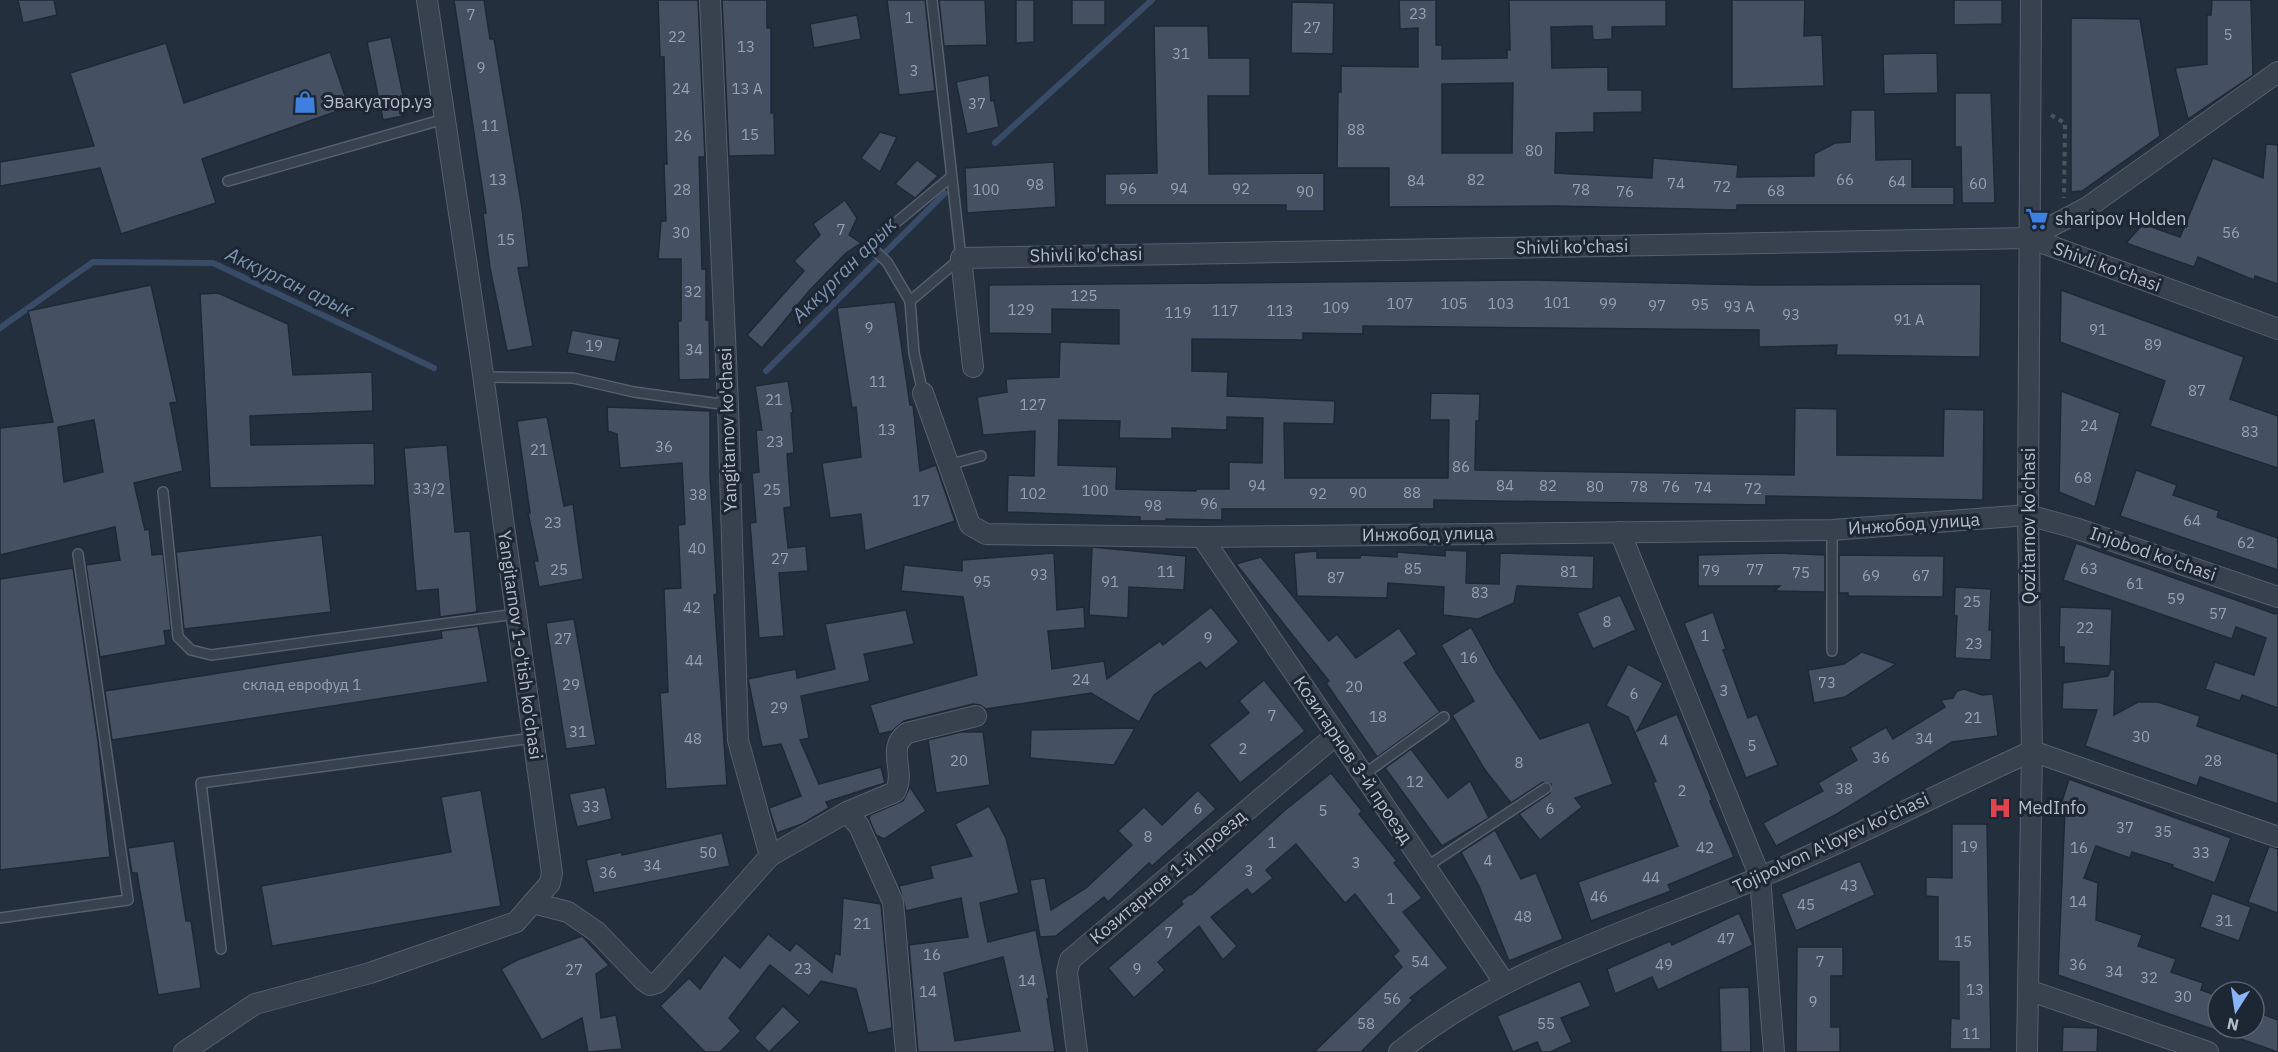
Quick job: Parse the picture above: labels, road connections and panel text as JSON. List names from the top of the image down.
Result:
{
  "streets": {
    "street": [
      "Shivli ko'chasi",
      "Yangitarnov ko'chasi",
      "Инжобод улица",
      "Qozitarnov ko'chasi",
      "Injobod ko'chasi",
      "Yangitarnov 1-o'tish ko'chasi",
      "Козитарнов 3-й проезд",
      "Tojipolvon A'loyev ko'chasi",
      "Козитарнов 1-й проезд"
    ]
  },
  "crossings": [
    ["Shivli ko'chasi", "Qozitarnov ko'chasi"],
    ["Инжобод улица", "Qozitarnov ko'chasi"],
    ["Инжобод улица", "Injobod ko'chasi"],
    ["Инжобод улица", "Козитарнов 3-й проезд"],
    ["Qozitarnov ko'chasi", "Injobod ko'chasi"],
    ["Qozitarnov ko'chasi", "Tojipolvon A'loyev ko'chasi"],
    ["Козитарнов 3-й проезд", "Tojipolvon A'loyev ko'chasi"],
    ["Козитарнов 3-й проезд", "Козитарнов 1-й проезд"]
  ],
  "water": ["Аккурган арык"],
  "places": {
    "shop": ["Эвакуатор.уз"],
    "supermarket": ["sharipov Holden"],
    "hospital": ["MedInfo"]
  },
  "house_numbers": [
    "23",
    "7",
    "1",
    "27",
    "5",
    "22",
    "13",
    "31",
    "9",
    "3",
    "24",
    "13 А",
    "37",
    "11",
    "88",
    "15",
    "26",
    "80",
    "13",
    "82",
    "66",
    "84",
    "64",
    "74",
    "60",
    "98",
    "72",
    "96",
    "94",
    "92",
    "28",
    "100",
    "78",
    "68",
    "90",
    "76",
    "7",
    "30",
    "56",
    "15",
    "32",
    "125",
    "101",
    "107",
    "105",
    "103",
    "99",
    "95",
    "97",
    "93 A",
    "109",
    "129",
    "117",
    "113",
    "119",
    "93",
    "91 A",
    "9",
    "91",
    "89",
    "19",
    "34",
    "11",
    "87",
    "21",
    "127",
    "24",
    "13",
    "83",
    "23",
    "36",
    "21",
    "86",
    "68",
    "94",
    "84",
    "82",
    "80",
    "78",
    "76",
    "74",
    "33/2",
    "72",
    "25",
    "100",
    "90",
    "88",
    "102",
    "92",
    "38",
    "17",
    "96",
    "98",
    "64",
    "23",
    "62",
    "40",
    "27",
    "85",
    "63",
    "25",
    "77",
    "79",
    "11",
    "81",
    "75",
    "93",
    "69",
    "67",
    "87",
    "95",
    "91",
    "61",
    "83",
    "59",
    "25",
    "42",
    "57",
    "8",
    "22",
    "1",
    "9",
    "27",
    "23",
    "16",
    "44",
    "24",
    "73",
    "склад еврофуд 1",
    "29",
    "20",
    "3",
    "6",
    "29",
    "7",
    "18",
    "21",
    "31",
    "30",
    "48",
    "34",
    "4",
    "5",
    "2",
    "36",
    "20",
    "28",
    "8",
    "12",
    "38",
    "2",
    "33",
    "6",
    "6",
    "5",
    "37",
    "35",
    "8",
    "1",
    "19",
    "42",
    "16",
    "50",
    "33",
    "4",
    "3",
    "34",
    "3",
    "36",
    "44",
    "43",
    "46",
    "1",
    "14",
    "45",
    "48",
    "31",
    "21",
    "7",
    "47",
    "15",
    "16",
    "54",
    "7",
    "49",
    "36",
    "23",
    "9",
    "27",
    "34",
    "32",
    "14",
    "13",
    "14",
    "30",
    "56",
    "9",
    "58",
    "55",
    "11"
  ],
  "north": "bottom"
}
